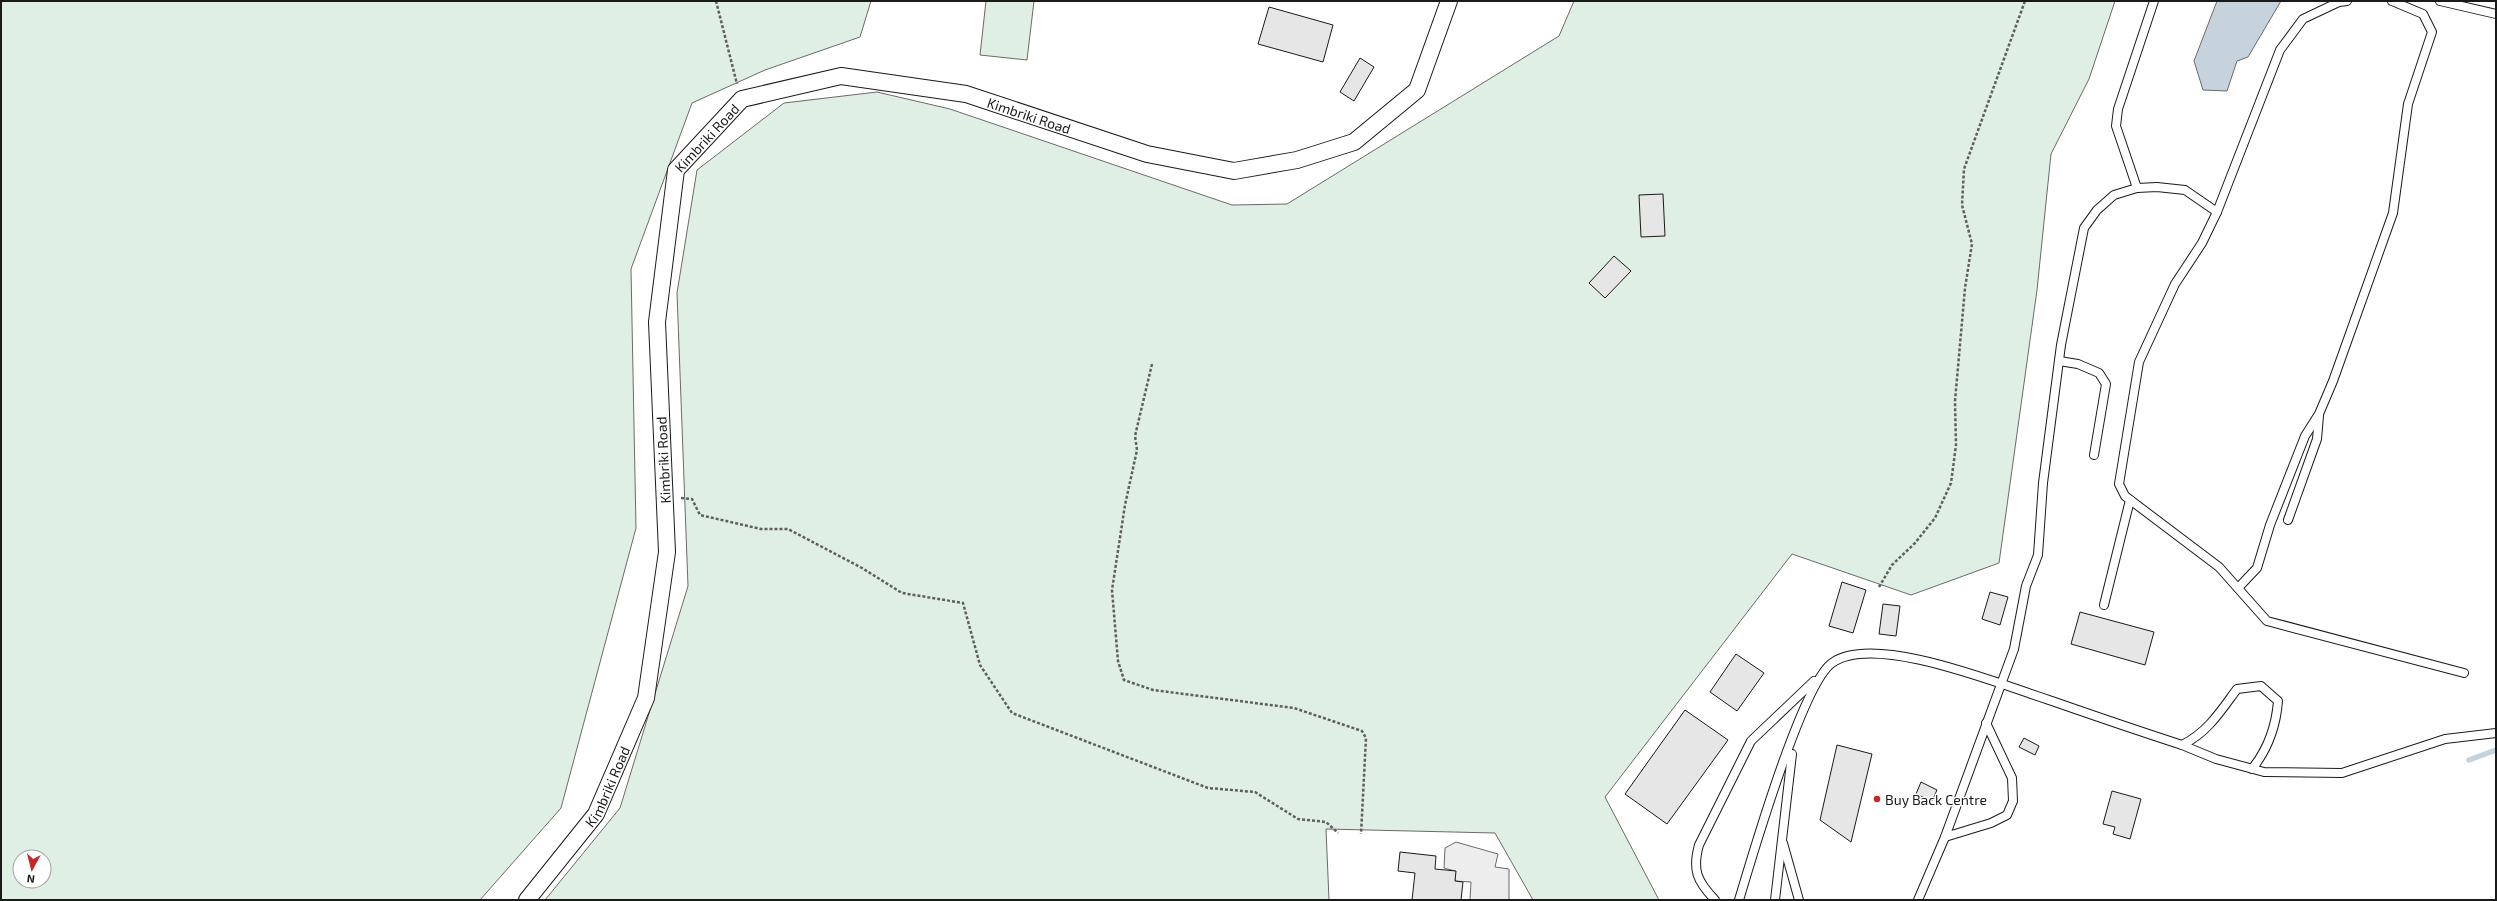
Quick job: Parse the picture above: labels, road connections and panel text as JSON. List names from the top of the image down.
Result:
{
  "streets": {
    "street": ["Kimbriki Road"]
  },
  "places": ["Buy Back Centre"],
  "north": "bottom"
}
